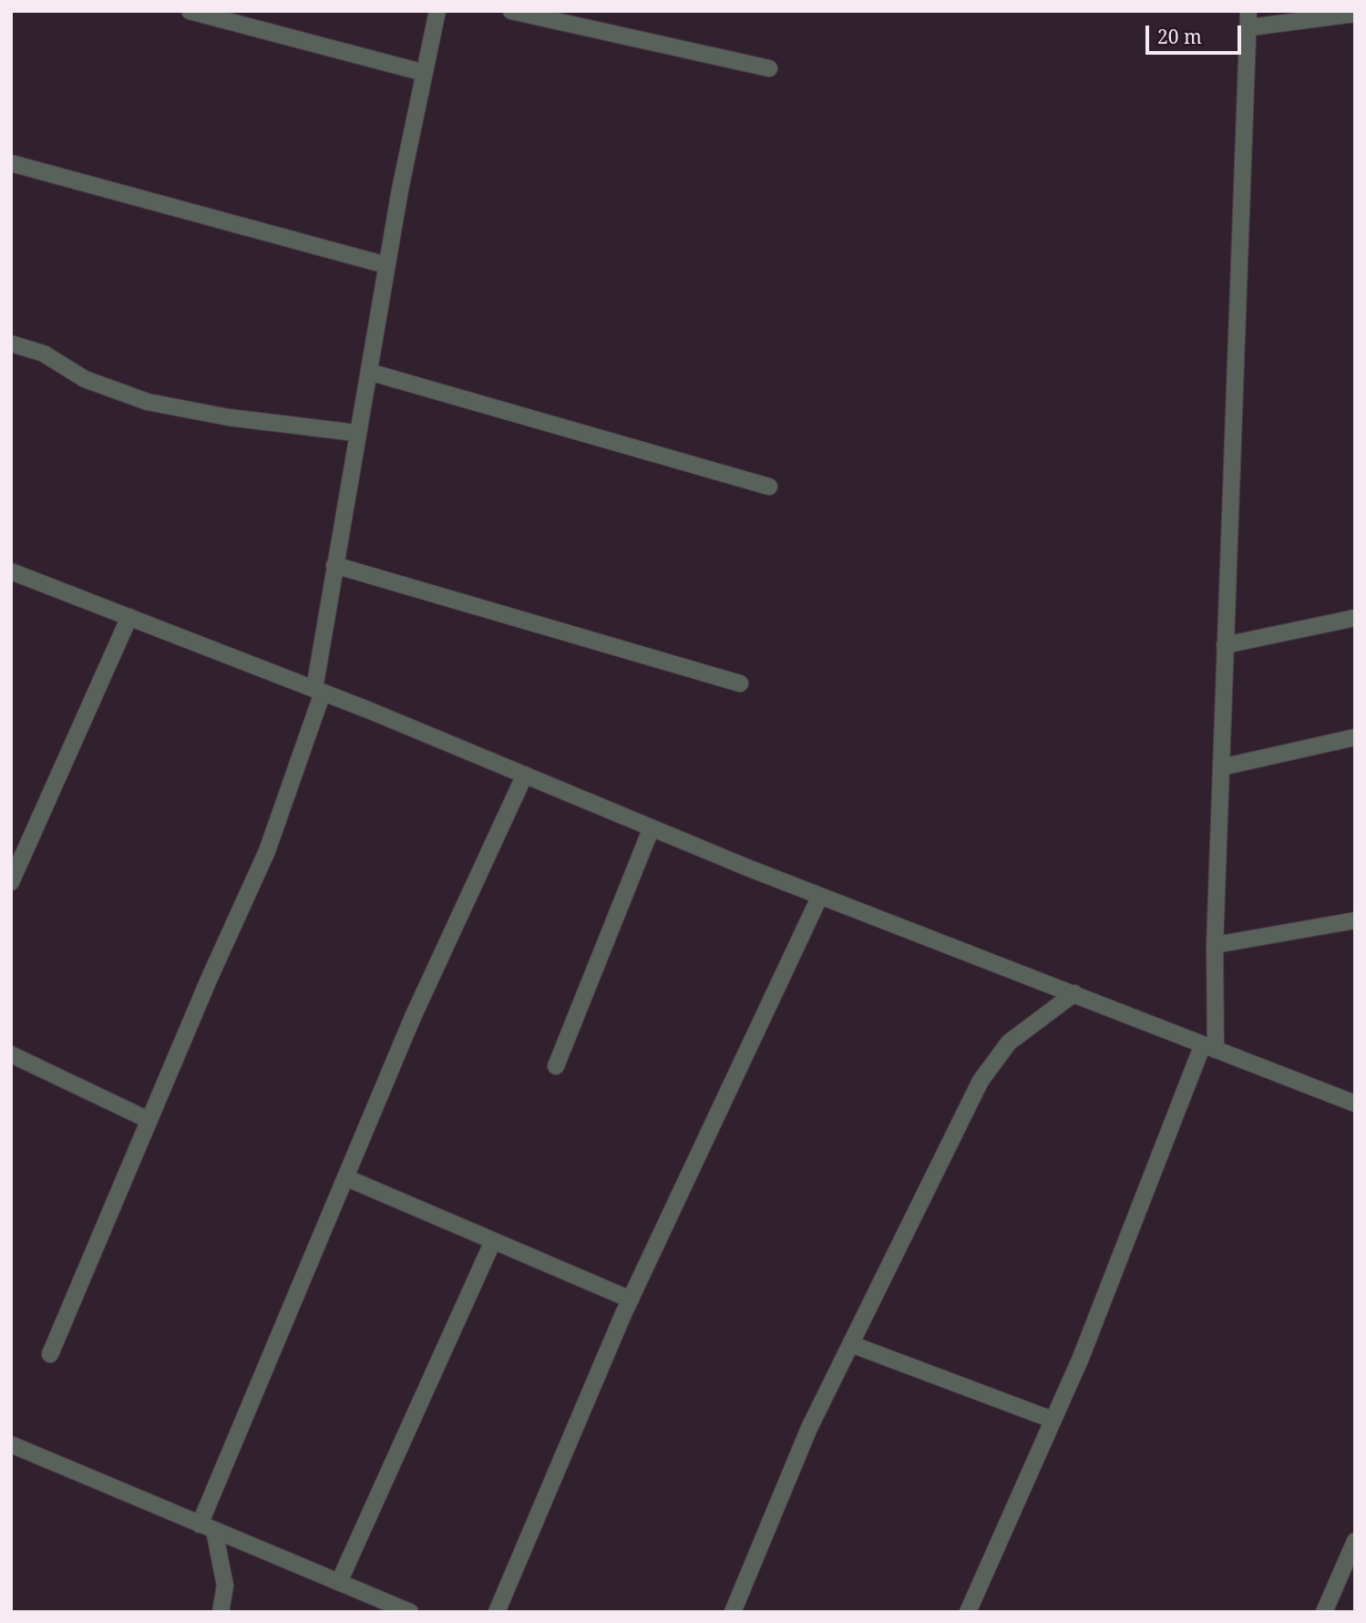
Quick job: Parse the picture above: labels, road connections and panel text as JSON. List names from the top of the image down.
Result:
{
  "scale_bar": "20 m"
}
